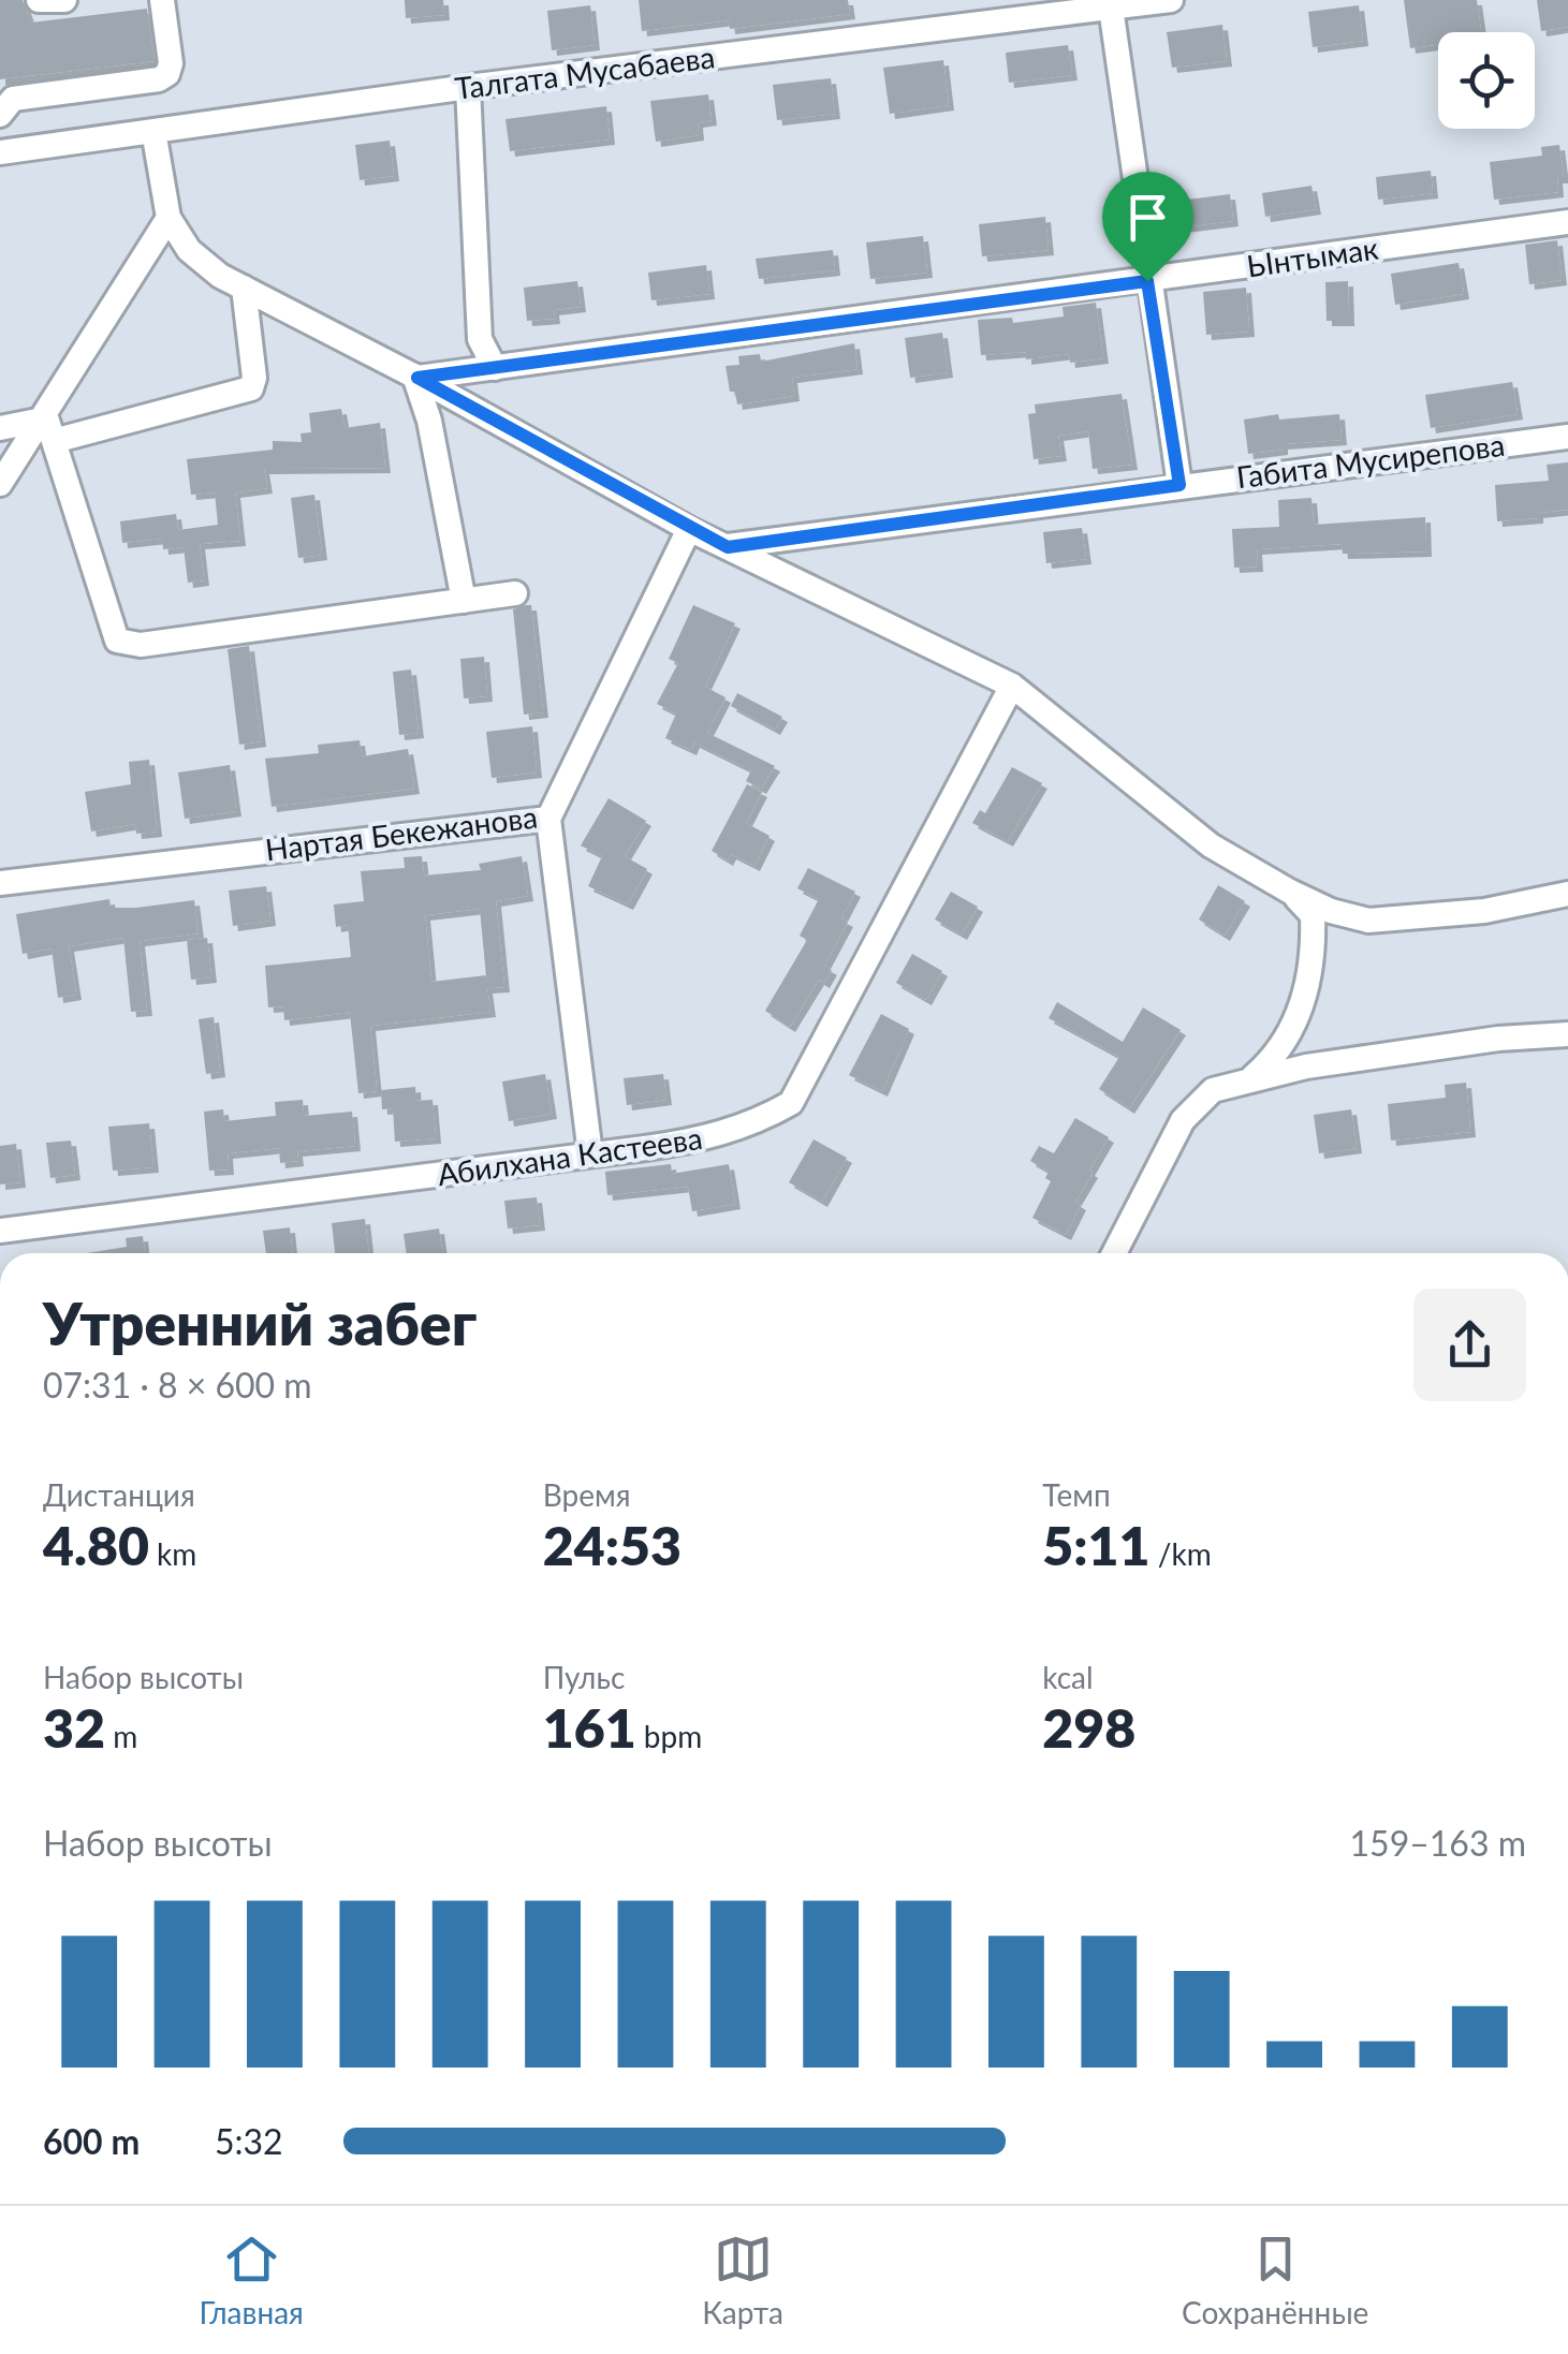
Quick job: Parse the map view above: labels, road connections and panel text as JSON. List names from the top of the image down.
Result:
{
  "streets": {
    "street": [
      "Талгата Мусабаева",
      "Ынтымак",
      "Габита Мусирепова",
      "Нартая Бекежанова",
      "Абилхана Кастеева"
    ]
  },
  "page": {
    "heading": ["Утренний забег", "07:31 · 8 × 600 m"],
    "stats": [
      ["Дистанция", "4.80 km"],
      ["Время", "24:53"],
      ["Темп", "5:11 /km"],
      ["Набор высоты", "32 m"],
      ["Пульс", "161 bpm"],
      ["kcal", "298"]
    ],
    "chart": ["Набор высоты", "159–163 m"],
    "list": [
      {
        "name": "600 m",
        "note": "5:32"
      }
    ],
    "tabs": ["Главная", "Карта", "Сохранённые"]
  }
}
